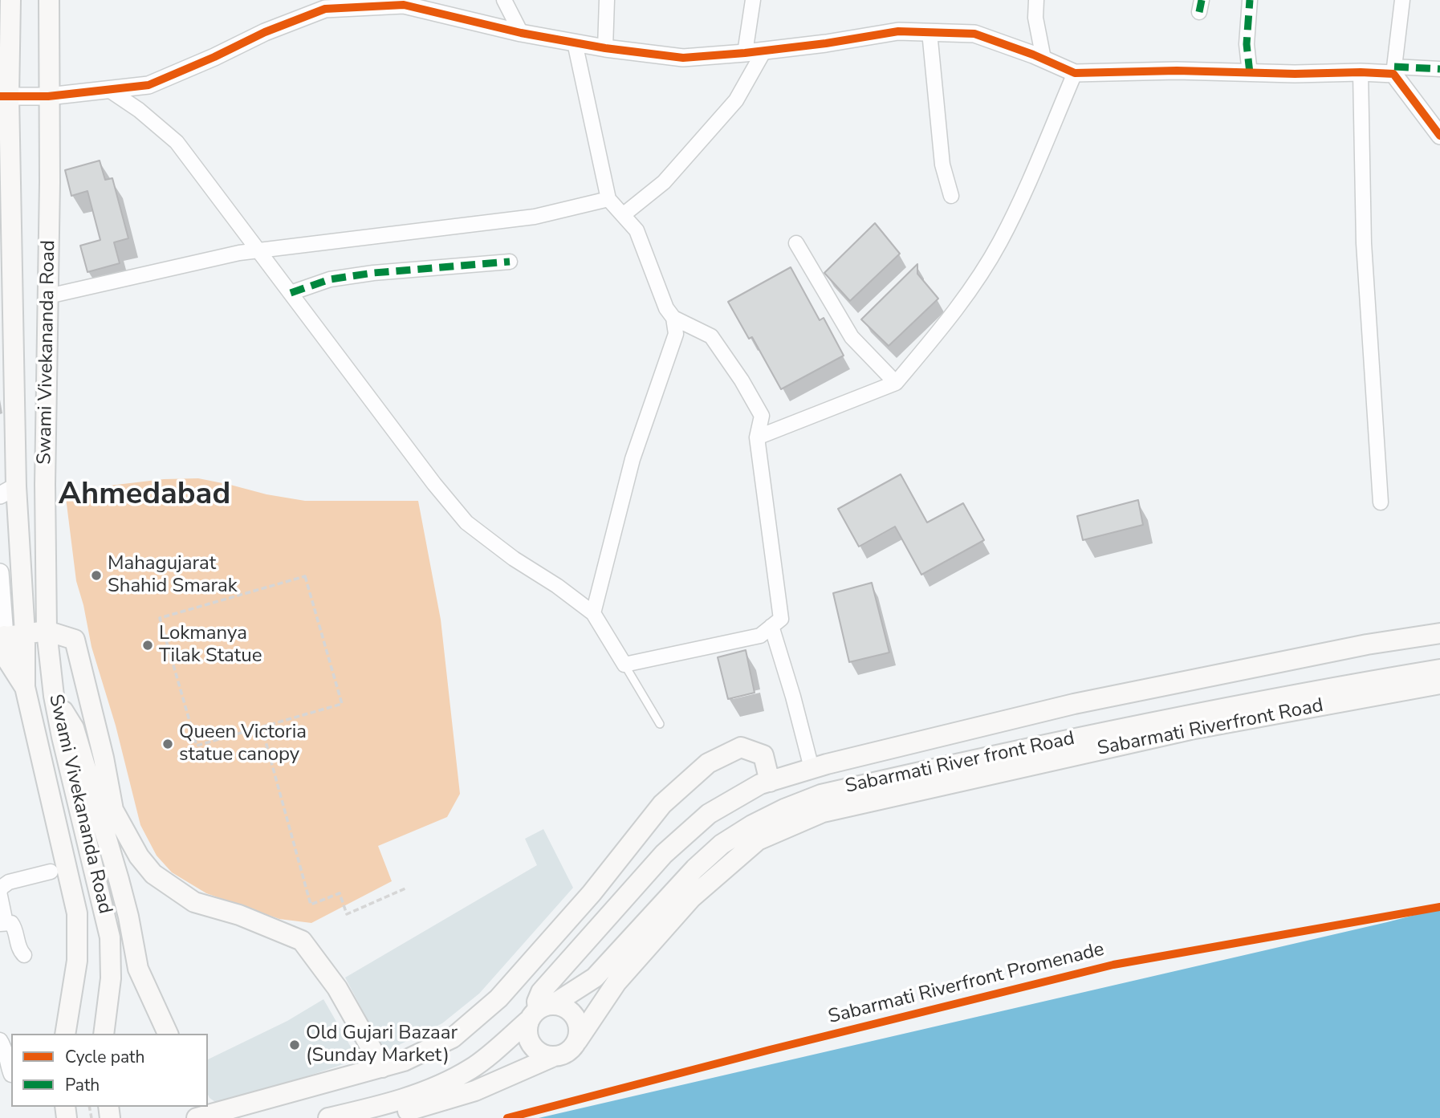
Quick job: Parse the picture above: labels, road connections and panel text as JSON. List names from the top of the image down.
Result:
{
  "streets": {
    "main road": ["Swami Vivekananda Road", "Sabarmati Riverfront Road", "Sabarmati River front Road"],
    "cycle path": ["Sabarmati Riverfront Promenade"]
  },
  "crossings": [
    ["Sabarmati Riverfront Road", "Sabarmati River front Road"]
  ],
  "districts": ["Ahmedabad"],
  "places": [
    "Mahagujarat Shahid Smarak",
    "Lokmanya Tilak Statue",
    "Queen Victoria statue canopy",
    "Old Gujari Bazaar (Sunday Market)"
  ],
  "legend": ["Cycle path", "Path"]
}
